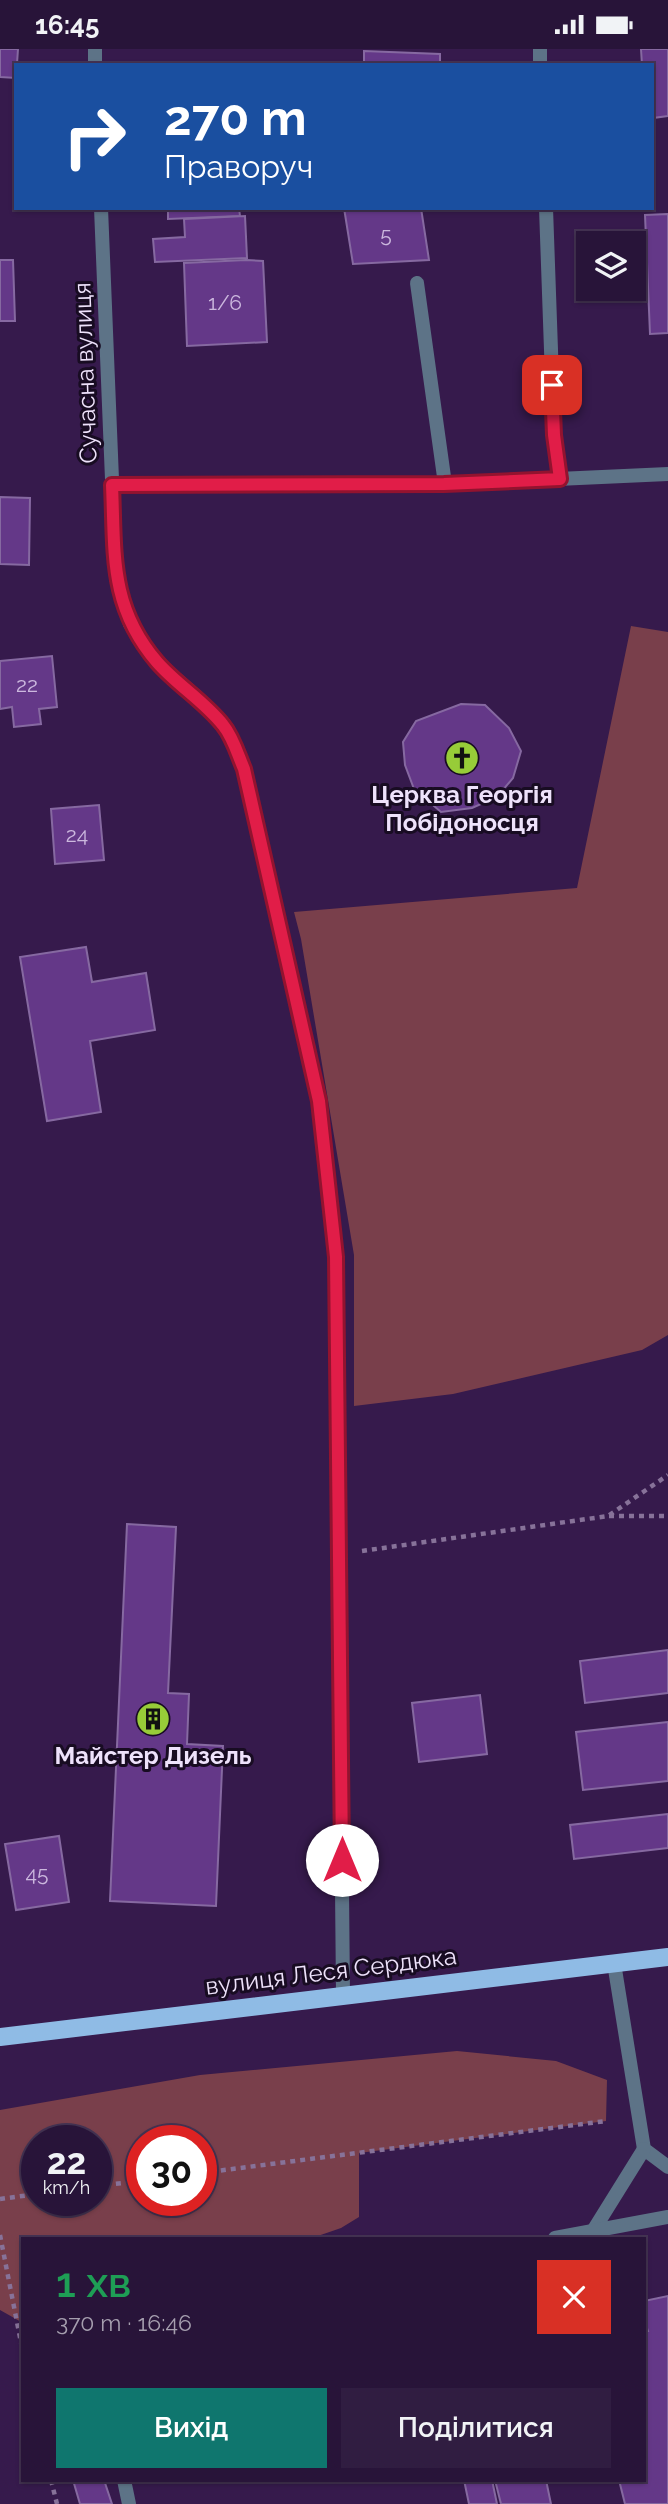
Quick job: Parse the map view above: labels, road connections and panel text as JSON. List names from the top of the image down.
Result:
{
  "streets": {
    "main road": ["вулиця Леся Сердюка"],
    "street": ["Сучасна вулиця"]
  },
  "crossings": [
    ["Сучасна вулиця", "вулиця Леся Сердюка"]
  ],
  "places": {
    "church": ["Церква Георгія Побідоносця"],
    "building": ["Майстер Дизель"]
  },
  "house_numbers": [
    "5",
    "1/6",
    "22",
    "24",
    "45"
  ],
  "page": {
    "status": "16:45",
    "turn": ["270 m", "Праворуч"],
    "speed": "22 km/h",
    "limit": "30",
    "heading": ["1 хв", "370 m · 16:46"],
    "buttons": ["Вихід", "Поділитися"]
  }
}
